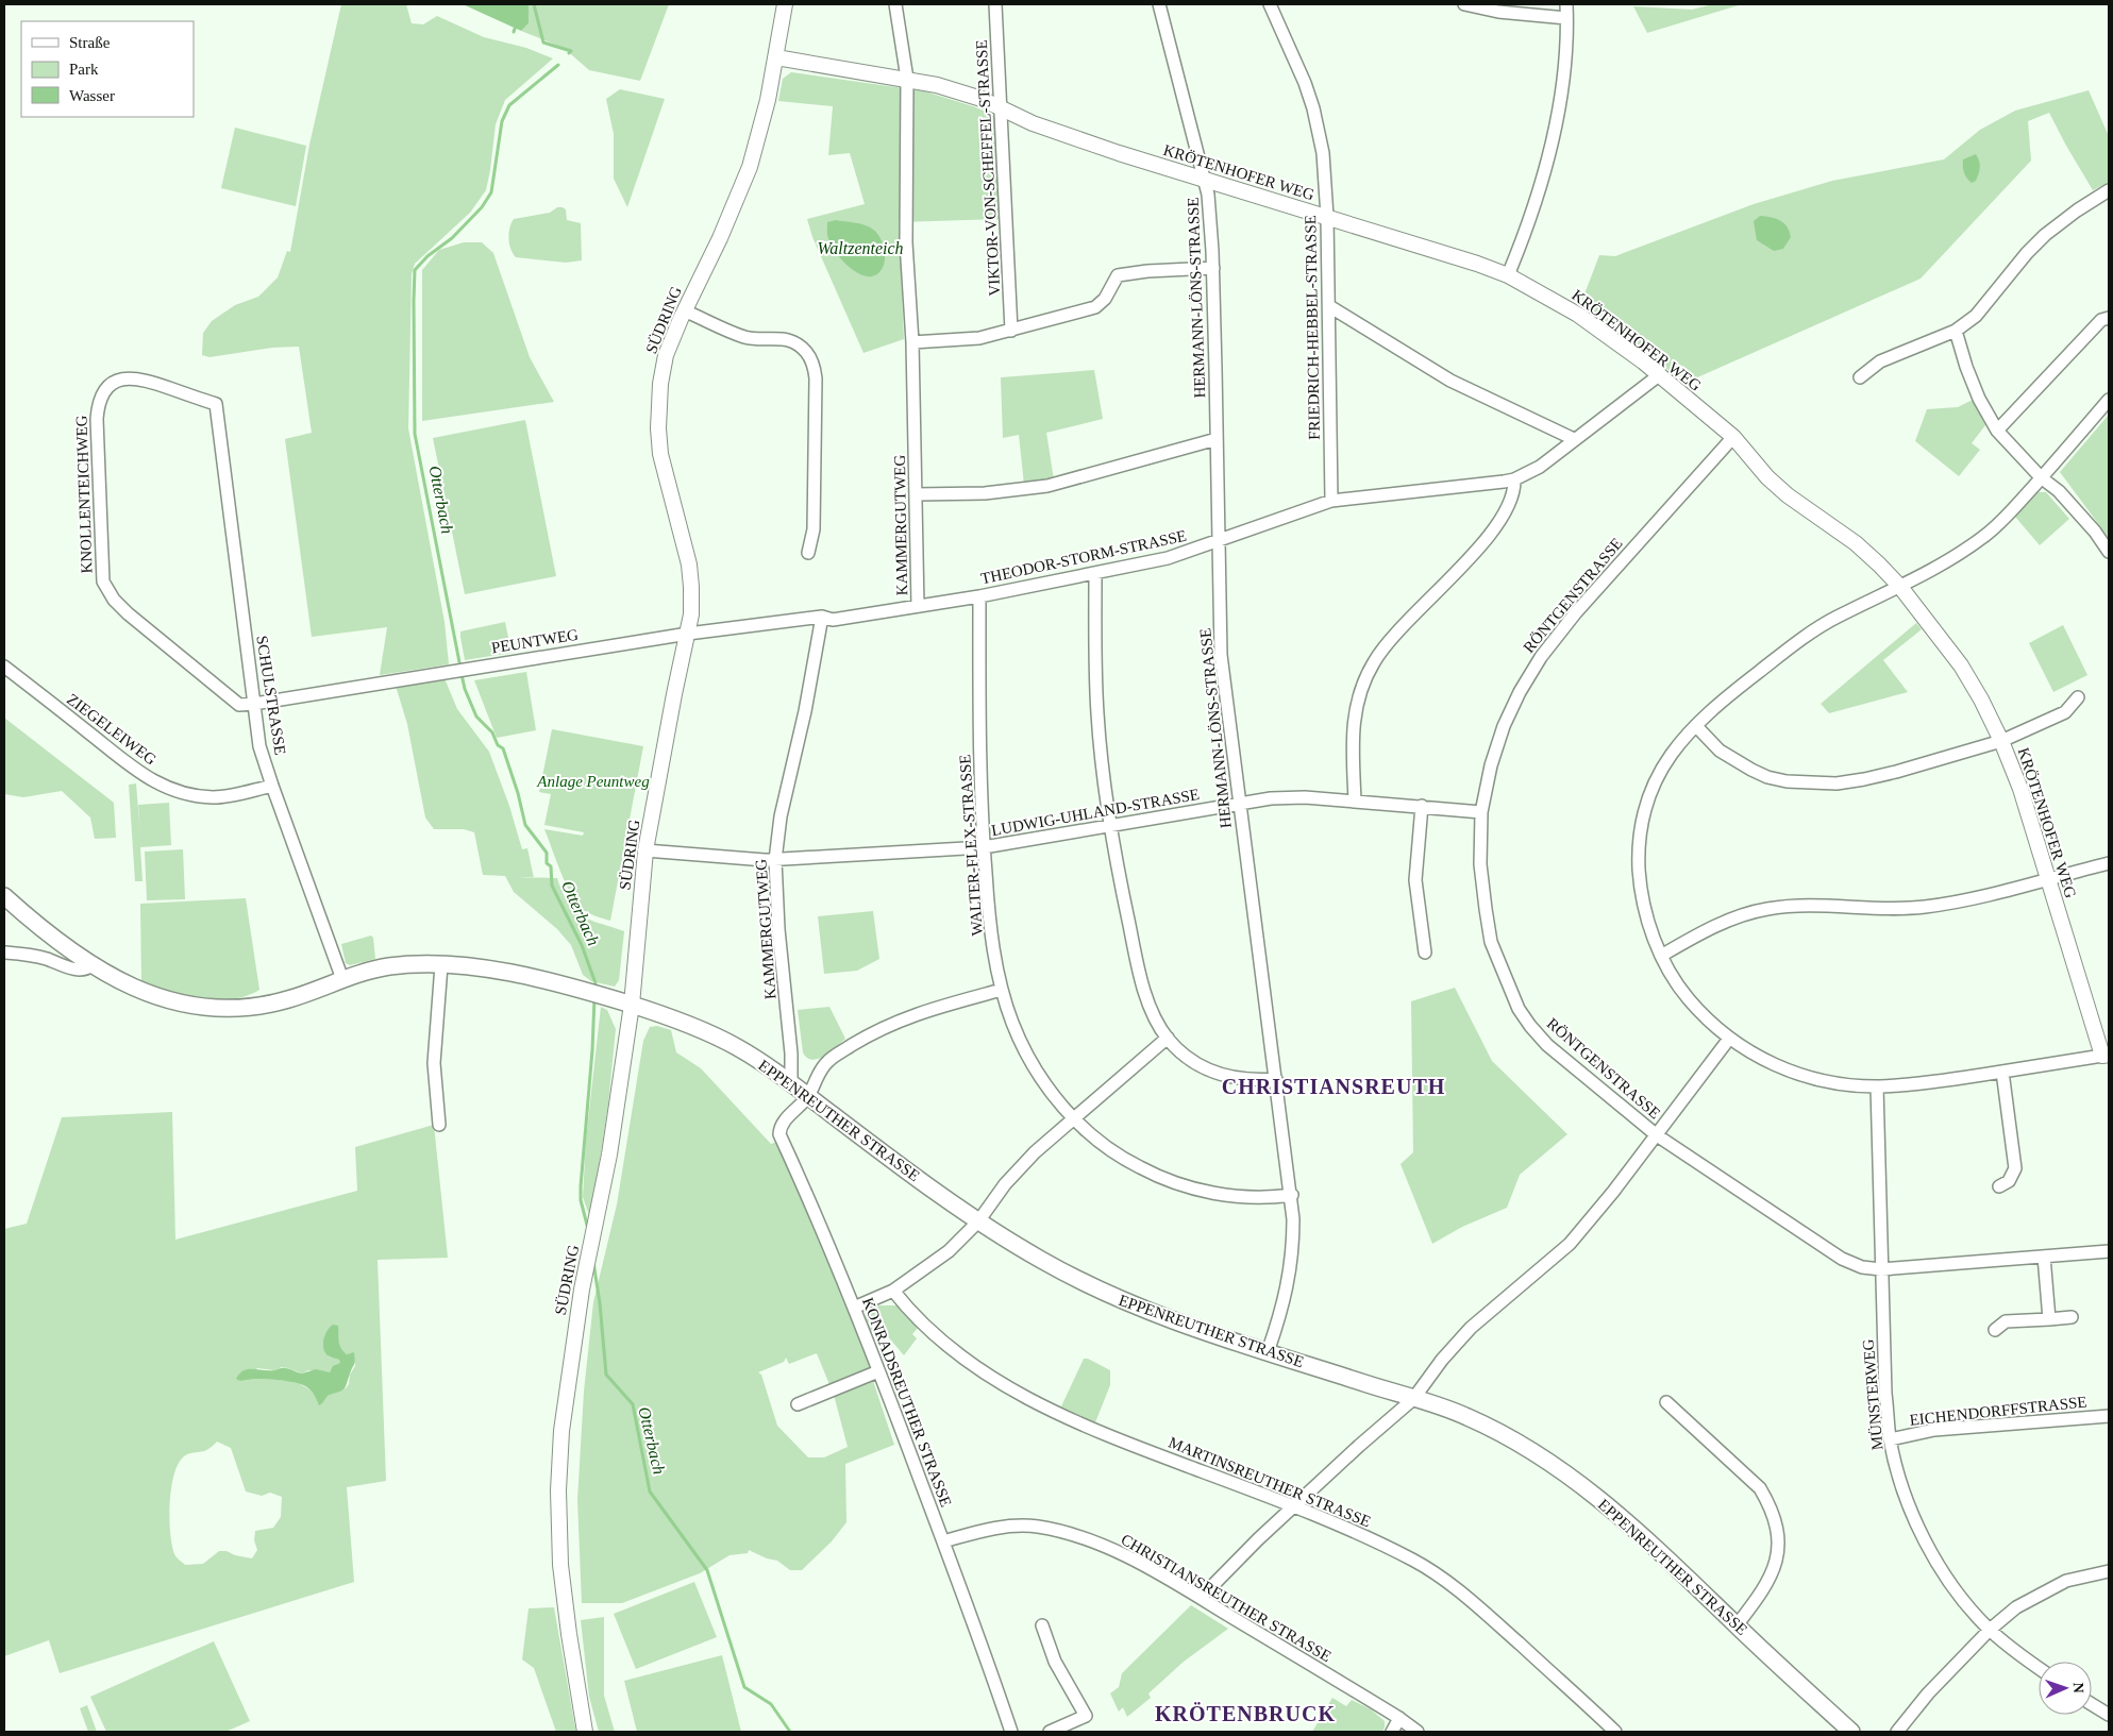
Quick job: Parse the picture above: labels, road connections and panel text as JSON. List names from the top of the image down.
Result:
{
  "streets": {
    "main road": ["EPPENREUTHER STRASSE"],
    "street": [
      "VIKTOR-VON-SCHEFFEL-STRASSE",
      "KRÖTENHOFER WEG",
      "HERMANN-LÖNS-STRASSE",
      "SÜDRING",
      "FRIEDRICH-HEBBEL-STRASSE",
      "KNOLLENTEICHWEG",
      "KAMMERGUTWEG",
      "THEODOR-STORM-STRASSE",
      "RÖNTGENSTRASSE",
      "PEUNTWEG",
      "SCHULSTRASSE",
      "ZIEGELEIWEG",
      "LUDWIG-UHLAND-STRASSE",
      "WALTER-FLEX-STRASSE",
      "MÜNSTERWEG",
      "KONRADSREUTHER STRASSE",
      "EICHENDORFFSTRASSE",
      "MARTINSREUTHER STRASSE",
      "CHRISTIANSREUTHER STRASSE"
    ]
  },
  "crossings": [
    ["VIKTOR-VON-SCHEFFEL-STRASSE", "KRÖTENHOFER WEG"],
    ["KRÖTENHOFER WEG", "HERMANN-LÖNS-STRASSE"],
    ["KRÖTENHOFER WEG", "SÜDRING"],
    ["KRÖTENHOFER WEG", "FRIEDRICH-HEBBEL-STRASSE"],
    ["KRÖTENHOFER WEG", "KAMMERGUTWEG"],
    ["KRÖTENHOFER WEG", "THEODOR-STORM-STRASSE"],
    ["KRÖTENHOFER WEG", "RÖNTGENSTRASSE"],
    ["HERMANN-LÖNS-STRASSE", "THEODOR-STORM-STRASSE"],
    ["HERMANN-LÖNS-STRASSE", "LUDWIG-UHLAND-STRASSE"],
    ["HERMANN-LÖNS-STRASSE", "WALTER-FLEX-STRASSE"],
    ["HERMANN-LÖNS-STRASSE", "EPPENREUTHER STRASSE"],
    ["SÜDRING", "PEUNTWEG"],
    ["SÜDRING", "LUDWIG-UHLAND-STRASSE"],
    ["SÜDRING", "EPPENREUTHER STRASSE"],
    ["FRIEDRICH-HEBBEL-STRASSE", "THEODOR-STORM-STRASSE"],
    ["KNOLLENTEICHWEG", "PEUNTWEG"],
    ["KNOLLENTEICHWEG", "SCHULSTRASSE"],
    ["KAMMERGUTWEG", "THEODOR-STORM-STRASSE"],
    ["KAMMERGUTWEG", "PEUNTWEG"],
    ["KAMMERGUTWEG", "LUDWIG-UHLAND-STRASSE"],
    ["KAMMERGUTWEG", "EPPENREUTHER STRASSE"],
    ["THEODOR-STORM-STRASSE", "WALTER-FLEX-STRASSE"],
    ["RÖNTGENSTRASSE", "LUDWIG-UHLAND-STRASSE"],
    ["RÖNTGENSTRASSE", "MÜNSTERWEG"],
    ["PEUNTWEG", "SCHULSTRASSE"],
    ["SCHULSTRASSE", "ZIEGELEIWEG"],
    ["SCHULSTRASSE", "EPPENREUTHER STRASSE"],
    ["LUDWIG-UHLAND-STRASSE", "WALTER-FLEX-STRASSE"],
    ["EPPENREUTHER STRASSE", "KONRADSREUTHER STRASSE"],
    ["MÜNSTERWEG", "EICHENDORFFSTRASSE"],
    ["KONRADSREUTHER STRASSE", "CHRISTIANSREUTHER STRASSE"]
  ],
  "districts": ["CHRISTIANSREUTH", "KRÖTENBRUCK"],
  "water": ["Waltzenteich", "Otterbach"],
  "parks": ["Anlage Peuntweg"],
  "legend": ["Straße", "Park", "Wasser"],
  "north": "right"
}
